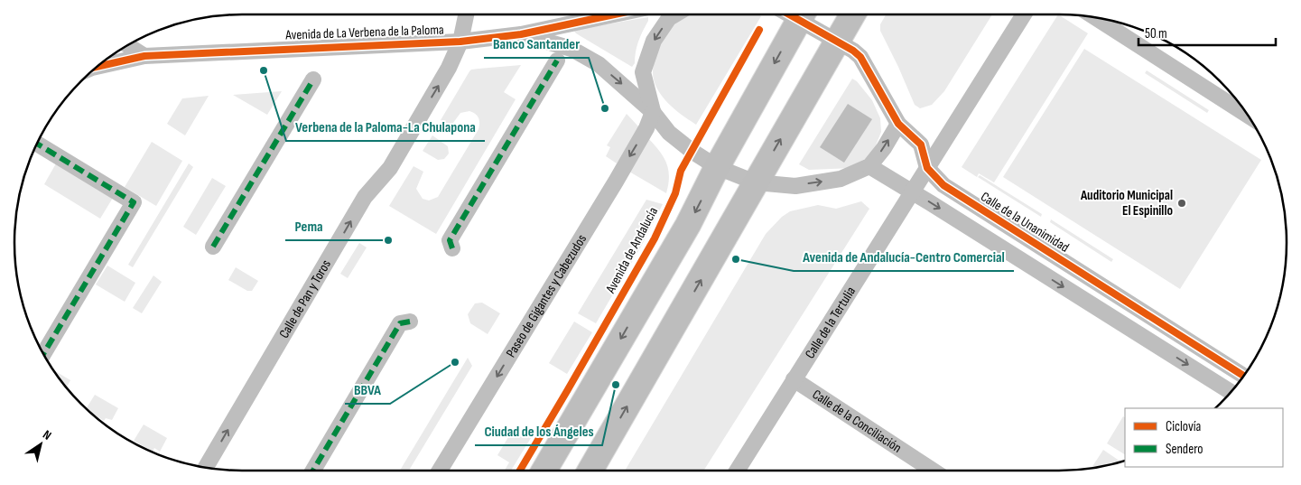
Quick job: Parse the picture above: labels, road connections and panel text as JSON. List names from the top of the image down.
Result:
{
  "streets": {
    "street": [
      "Avenida de La Verbena de la Paloma",
      "Calle de la Unanimidad",
      "Paseo de Gigantes y Cabezudos",
      "Calle de Pan y Toros",
      "Calle de la Tertulia",
      "Calle de la Conciliación"
    ],
    "cycle path": ["Avenida de Andalucía"]
  },
  "crossings": [
    ["Avenida de La Verbena de la Paloma", "Paseo de Gigantes y Cabezudos"],
    ["Avenida de La Verbena de la Paloma", "Calle de Pan y Toros"],
    ["Calle de la Unanimidad", "Calle de la Tertulia"],
    ["Calle de la Tertulia", "Calle de la Conciliación"]
  ],
  "places": [
    "Verbena de la Paloma-La Chulapona",
    "Banco Santander",
    "Auditorio Municipal El Espinillo",
    "Pema",
    "Avenida de Andalucía-Centro Comercial",
    "BBVA",
    "Ciudad de los Ángeles"
  ],
  "legend": ["Ciclovía", "Sendero"],
  "scale_bar": "50 m",
  "north": "top right"
}
